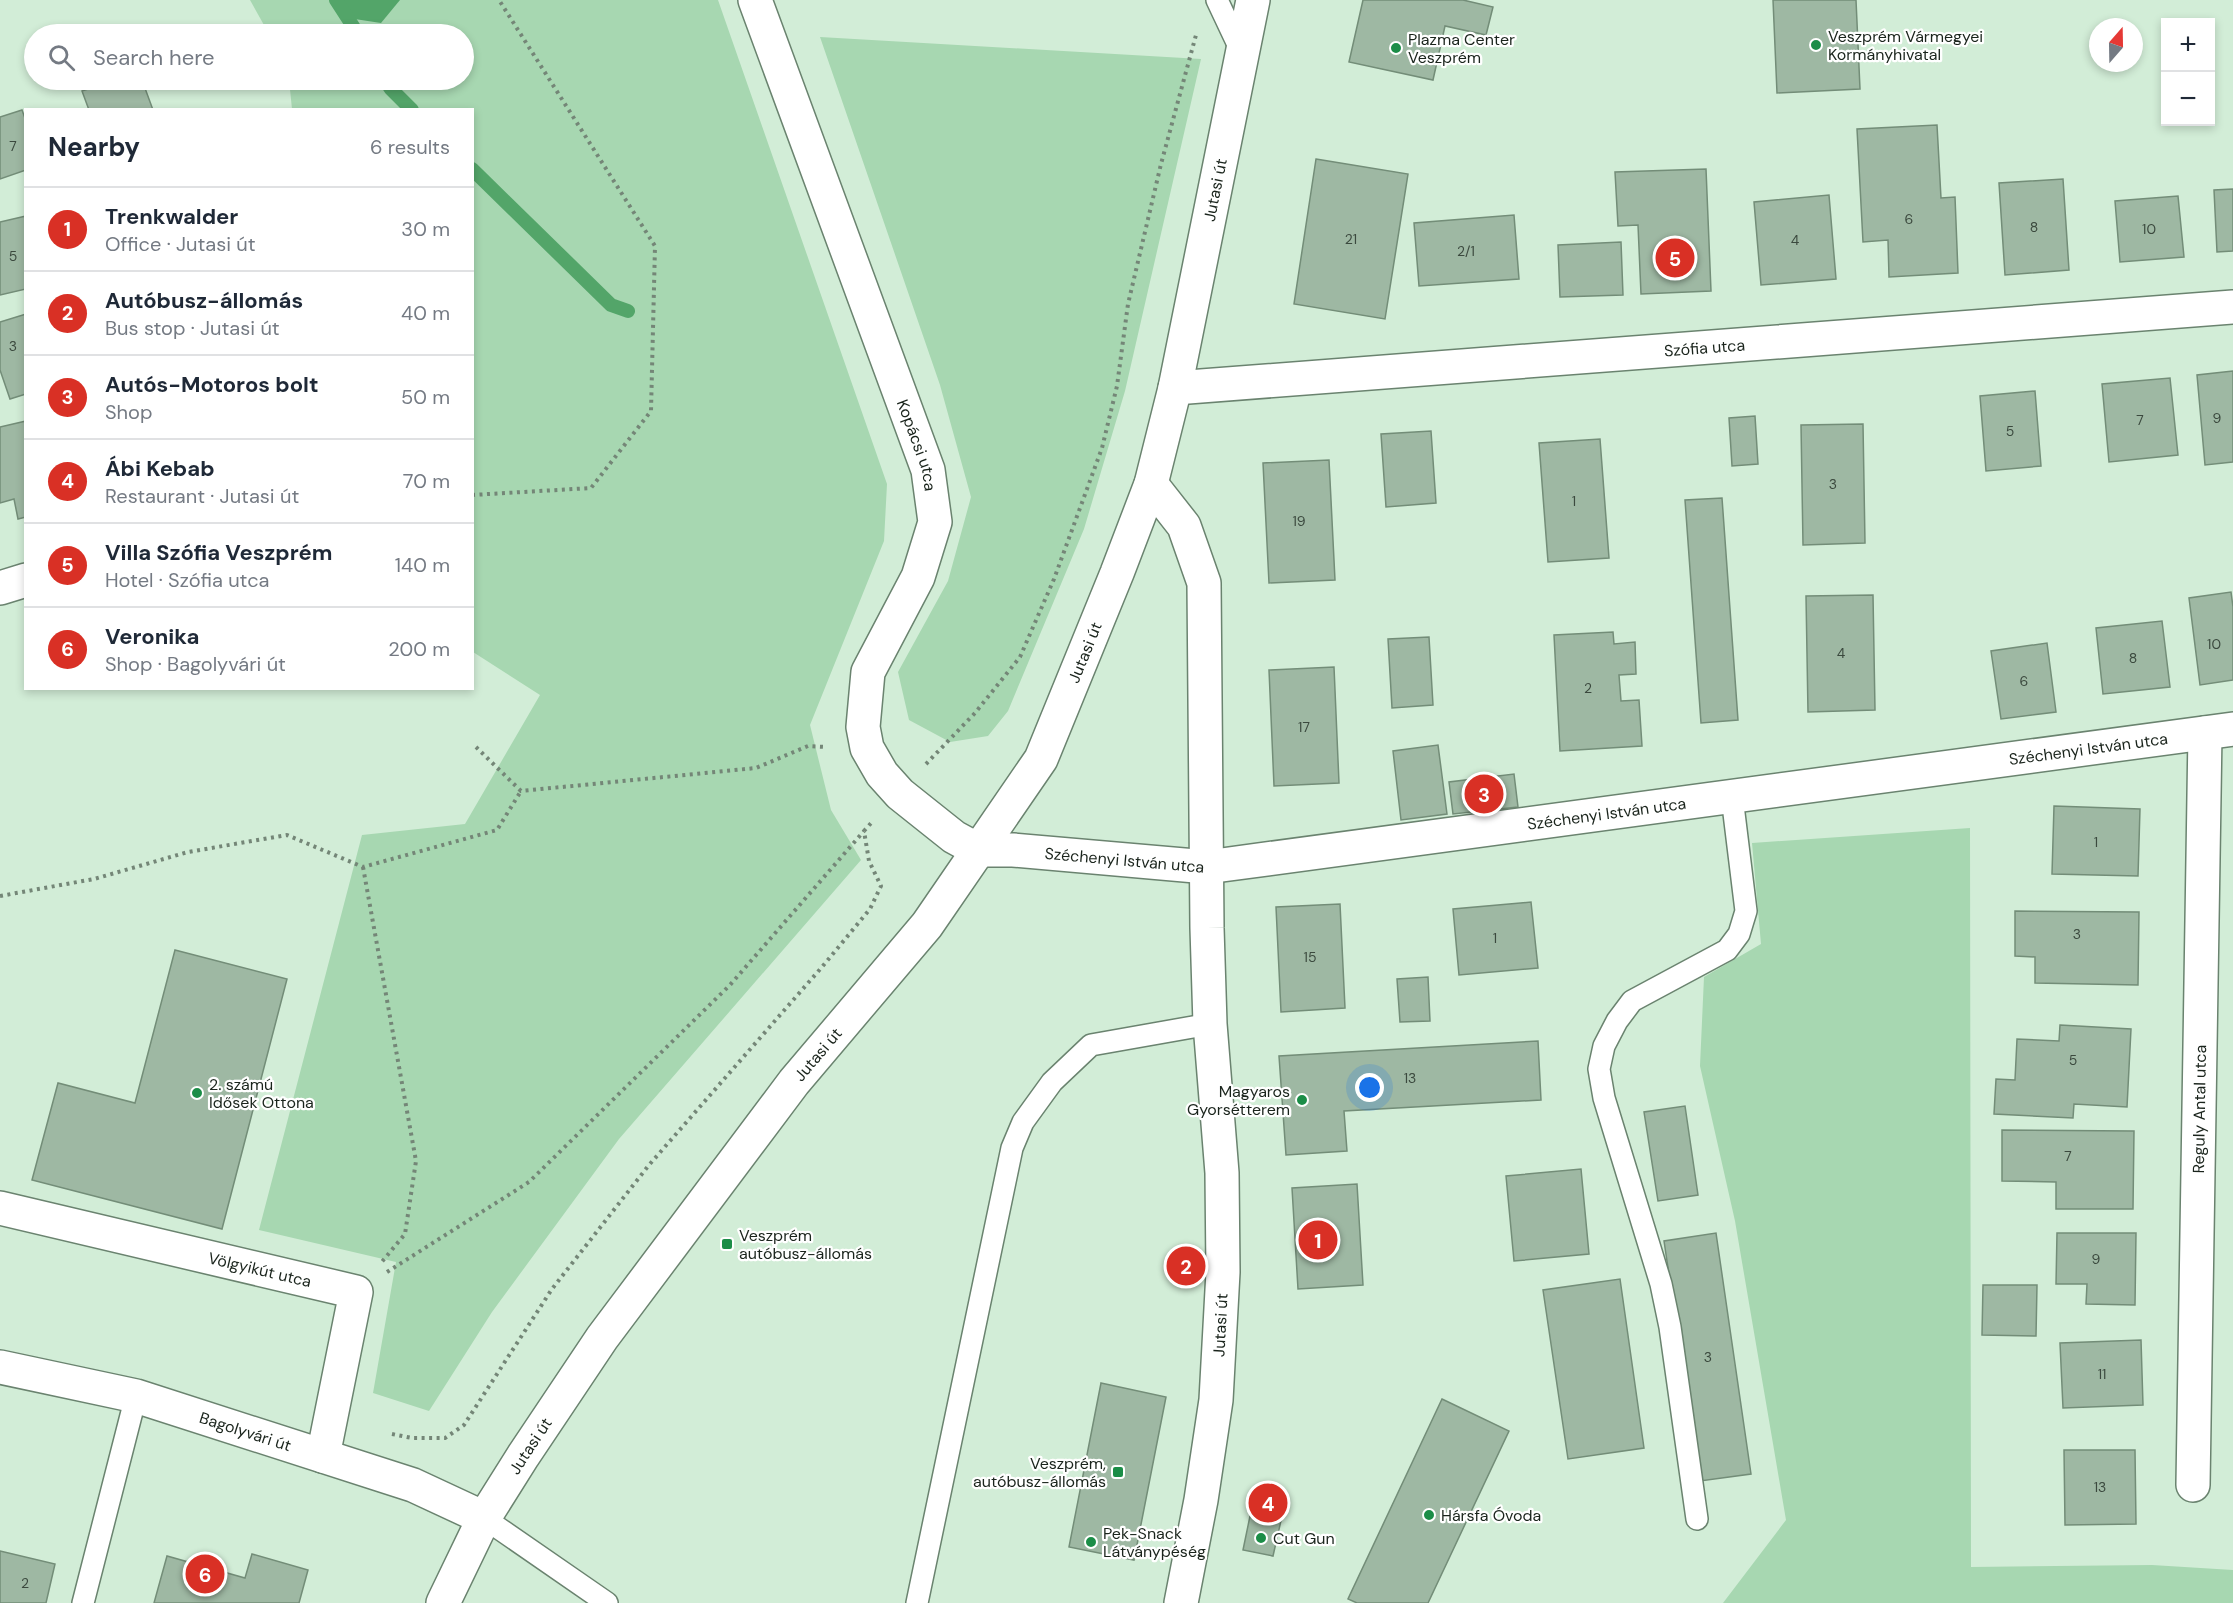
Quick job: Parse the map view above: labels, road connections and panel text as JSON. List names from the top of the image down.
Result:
{
  "streets": {
    "street": [
      "Jutasi út",
      "Szófia utca",
      "Kopácsi utca",
      "Széchenyi István utca",
      "Reguly Antal utca",
      "Völgyikút utca",
      "Bagolyvári út"
    ]
  },
  "crossings": [
    ["Jutasi út", "Szófia utca"],
    ["Jutasi út", "Kopácsi utca"],
    ["Jutasi út", "Széchenyi István utca"],
    ["Jutasi út", "Bagolyvári út"],
    ["Kopácsi utca", "Széchenyi István utca"],
    ["Széchenyi István utca", "Reguly Antal utca"]
  ],
  "places": {
    "other": [
      "Veszprém Vármegyei Kormányhivatal",
      "Plazma Center Veszprém",
      "2. számú Idősek Ottona",
      "Magyaros Gyorsétterem",
      "Hársfa Óvoda",
      "Cut Gun",
      "Pek-Snack Látványpéség"
    ],
    "transit": ["Veszprém autóbusz-állomás", "Veszprém, autóbusz-állomás"]
  },
  "house_numbers": [
    "7",
    "6",
    "8",
    "10",
    "21",
    "4",
    "2/1",
    "5",
    "3",
    "9",
    "7",
    "5",
    "3",
    "1",
    "19",
    "10",
    "4",
    "8",
    "6",
    "2",
    "17",
    "1",
    "3",
    "1",
    "15",
    "5",
    "13",
    "7",
    "9",
    "3",
    "11",
    "13",
    "2"
  ],
  "north": "top",
  "page": {
    "map_buttons": ["+", "−"],
    "search": "Search here",
    "heading": ["Nearby", "6 results"],
    "list": [
      {
        "mark": "1",
        "name": "Trenkwalder",
        "note": "Office · Jutasi út",
        "value": "30 m"
      },
      {
        "mark": "2",
        "name": "Autóbusz-állomás",
        "note": "Bus stop · Jutasi út",
        "value": "40 m"
      },
      {
        "mark": "3",
        "name": "Autós-Motoros bolt",
        "note": "Shop",
        "value": "50 m"
      },
      {
        "mark": "4",
        "name": "Ábi Kebab",
        "note": "Restaurant · Jutasi út",
        "value": "70 m"
      },
      {
        "mark": "5",
        "name": "Villa Szófia Veszprém",
        "note": "Hotel · Szófia utca",
        "value": "140 m"
      },
      {
        "mark": "6",
        "name": "Veronika",
        "note": "Shop · Bagolyvári út",
        "value": "200 m"
      }
    ],
    "pins": [
      "5",
      "3",
      "1",
      "2",
      "4",
      "6"
    ]
  }
}
